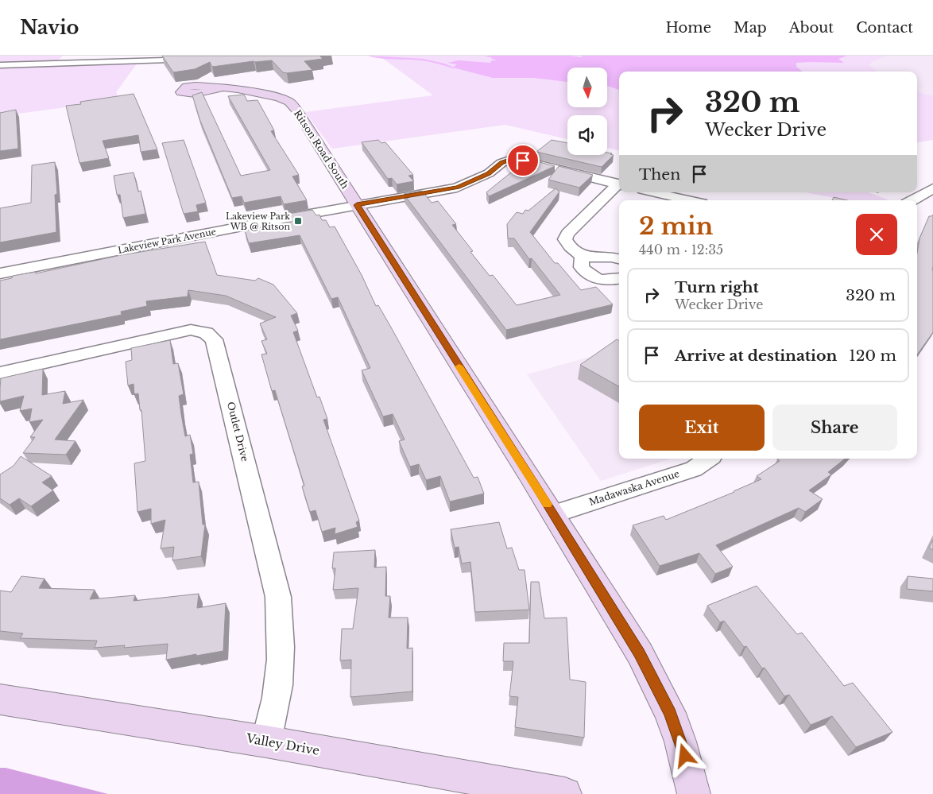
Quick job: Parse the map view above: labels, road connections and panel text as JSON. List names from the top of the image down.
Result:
{
  "streets": {
    "street": [
      "Ritson Road South",
      "Lakeview Park Avenue",
      "Outlet Drive",
      "Madawaska Avenue",
      "Valley Drive"
    ]
  },
  "crossings": [
    ["Ritson Road South", "Lakeview Park Avenue"],
    ["Ritson Road South", "Madawaska Avenue"],
    ["Outlet Drive", "Valley Drive"]
  ],
  "places": {
    "transit": ["Lakeview Park WB @ Ritson"]
  },
  "north": "bottom",
  "page": {
    "header": "Navio",
    "nav": [
      "Home",
      "Map",
      "About",
      "Contact"
    ],
    "turn": ["320 m", "Wecker Drive"],
    "then": "Then",
    "heading": ["2 min", "440 m · 12:35"],
    "list": [
      {
        "name": "Turn right",
        "note": "Wecker Drive",
        "value": "320 m"
      },
      {
        "name": "Arrive at destination",
        "value": "120 m"
      }
    ],
    "buttons": ["Exit", "Share"]
  }
}
